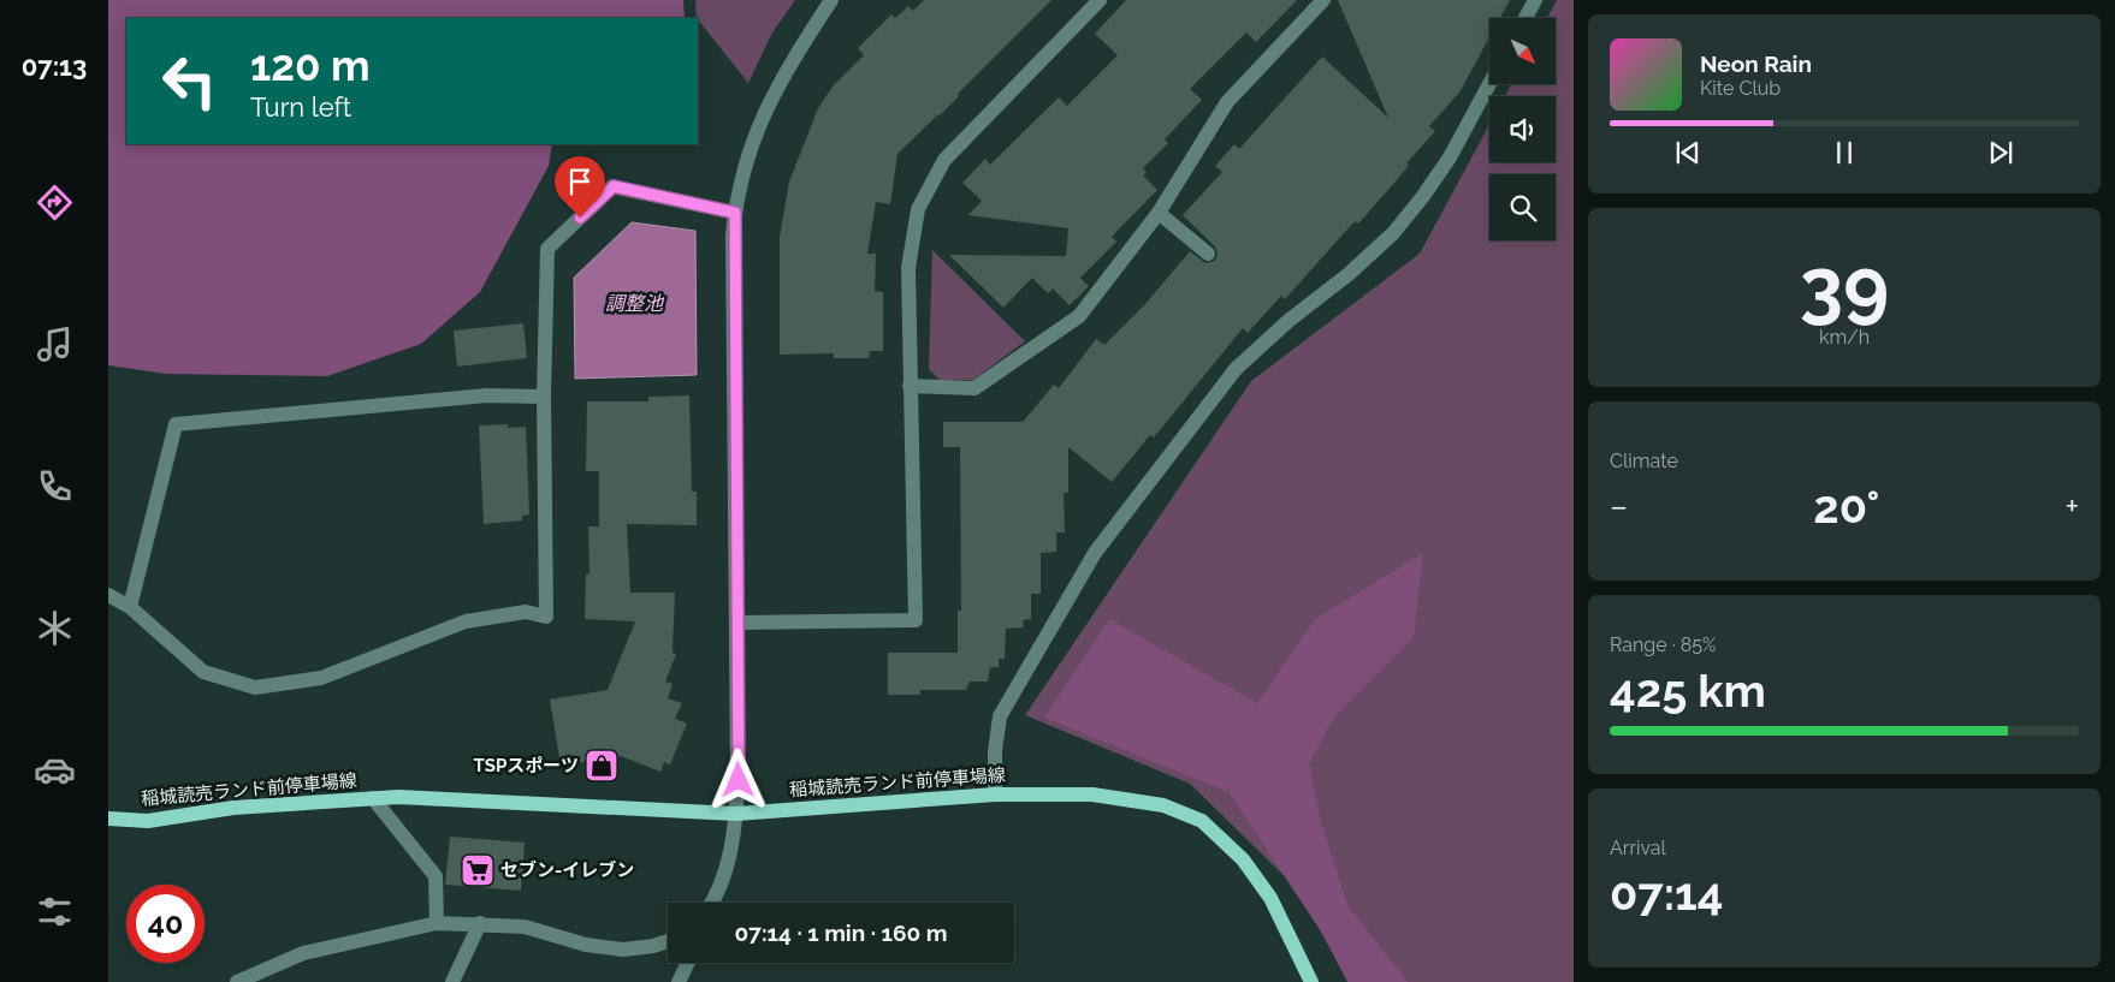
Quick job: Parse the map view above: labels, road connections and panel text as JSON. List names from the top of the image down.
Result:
{
  "streets": {
    "main road": ["稲城読売ランド前停車場線"]
  },
  "water": ["調整池"],
  "places": {
    "shop": ["TSPスポーツ"],
    "supermarket": ["セブン-イレブン"]
  },
  "north": "bottom right",
  "page": {
    "tabs": "07:13",
    "turn": ["120 m", "Turn left"],
    "song": ["Neon Rain", "Kite Club"],
    "tile": [
      ["39", "km/h"],
      "Climate",
      ["Range · 85%", "425 km"],
      ["Arrival", "07:14"]
    ],
    "heat": ["−", "20°", "+"],
    "limit": "40",
    "trip": "07:14 · 1 min · 160 m"
  }
}
